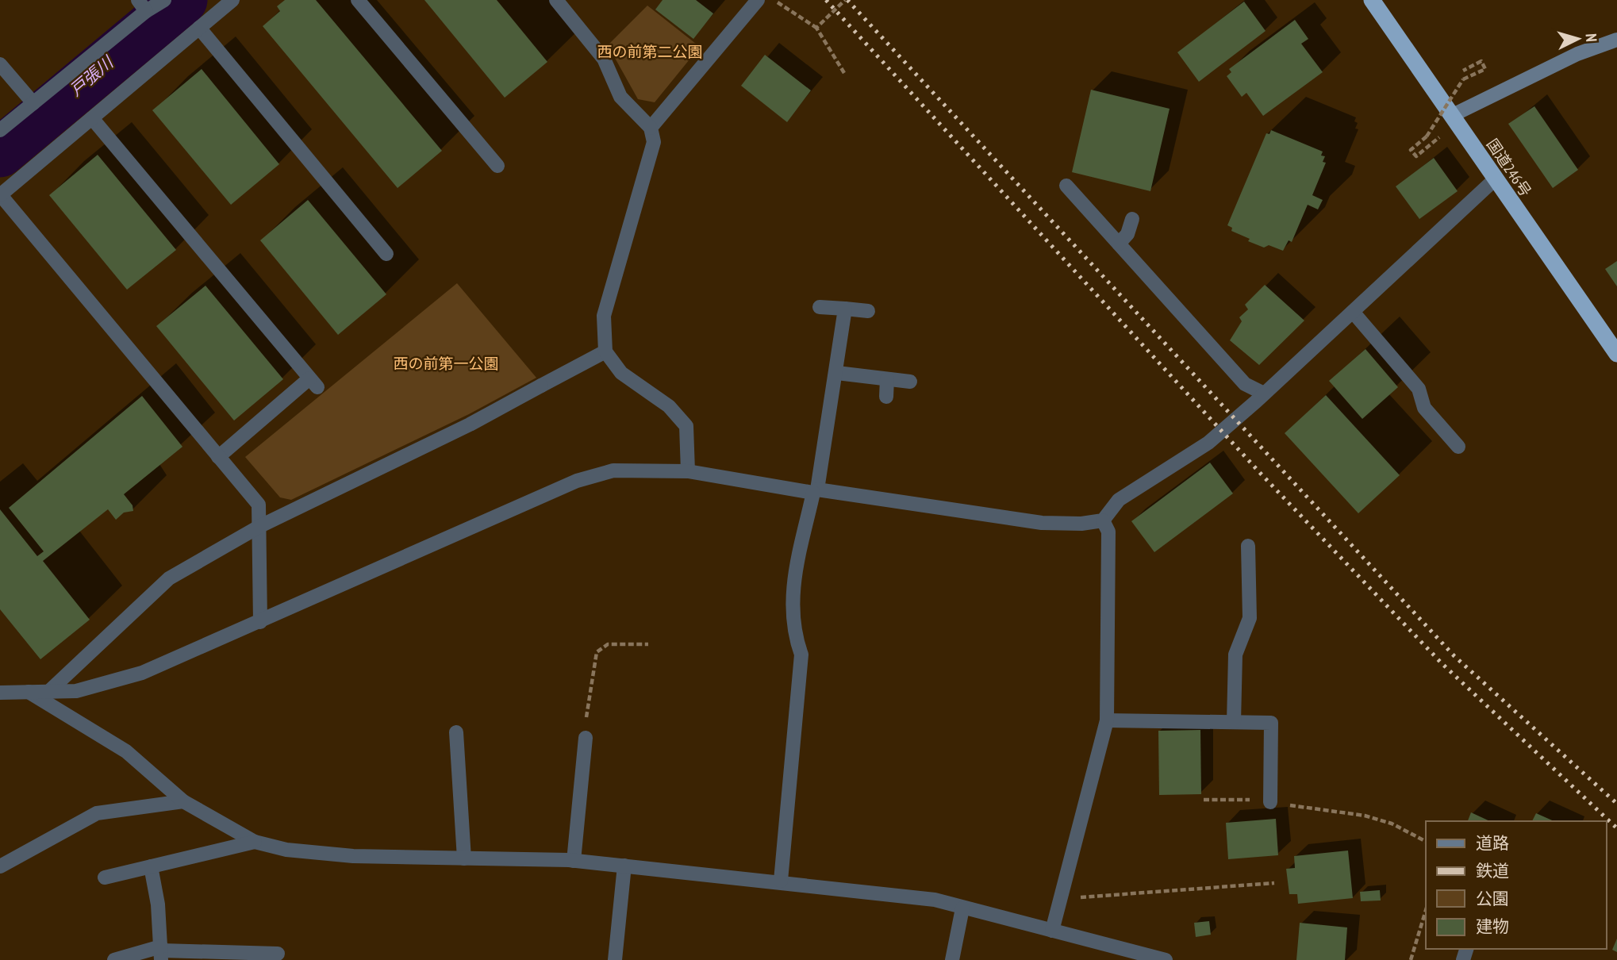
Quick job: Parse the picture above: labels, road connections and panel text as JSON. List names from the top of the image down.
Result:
{
  "streets": {
    "highway": ["国道246号"]
  },
  "water": ["戸張川"],
  "parks": ["西の前第二公園", "西の前第一公園"],
  "legend": [
    "道路",
    "鉄道",
    "公園",
    "建物"
  ],
  "north": "right"
}
